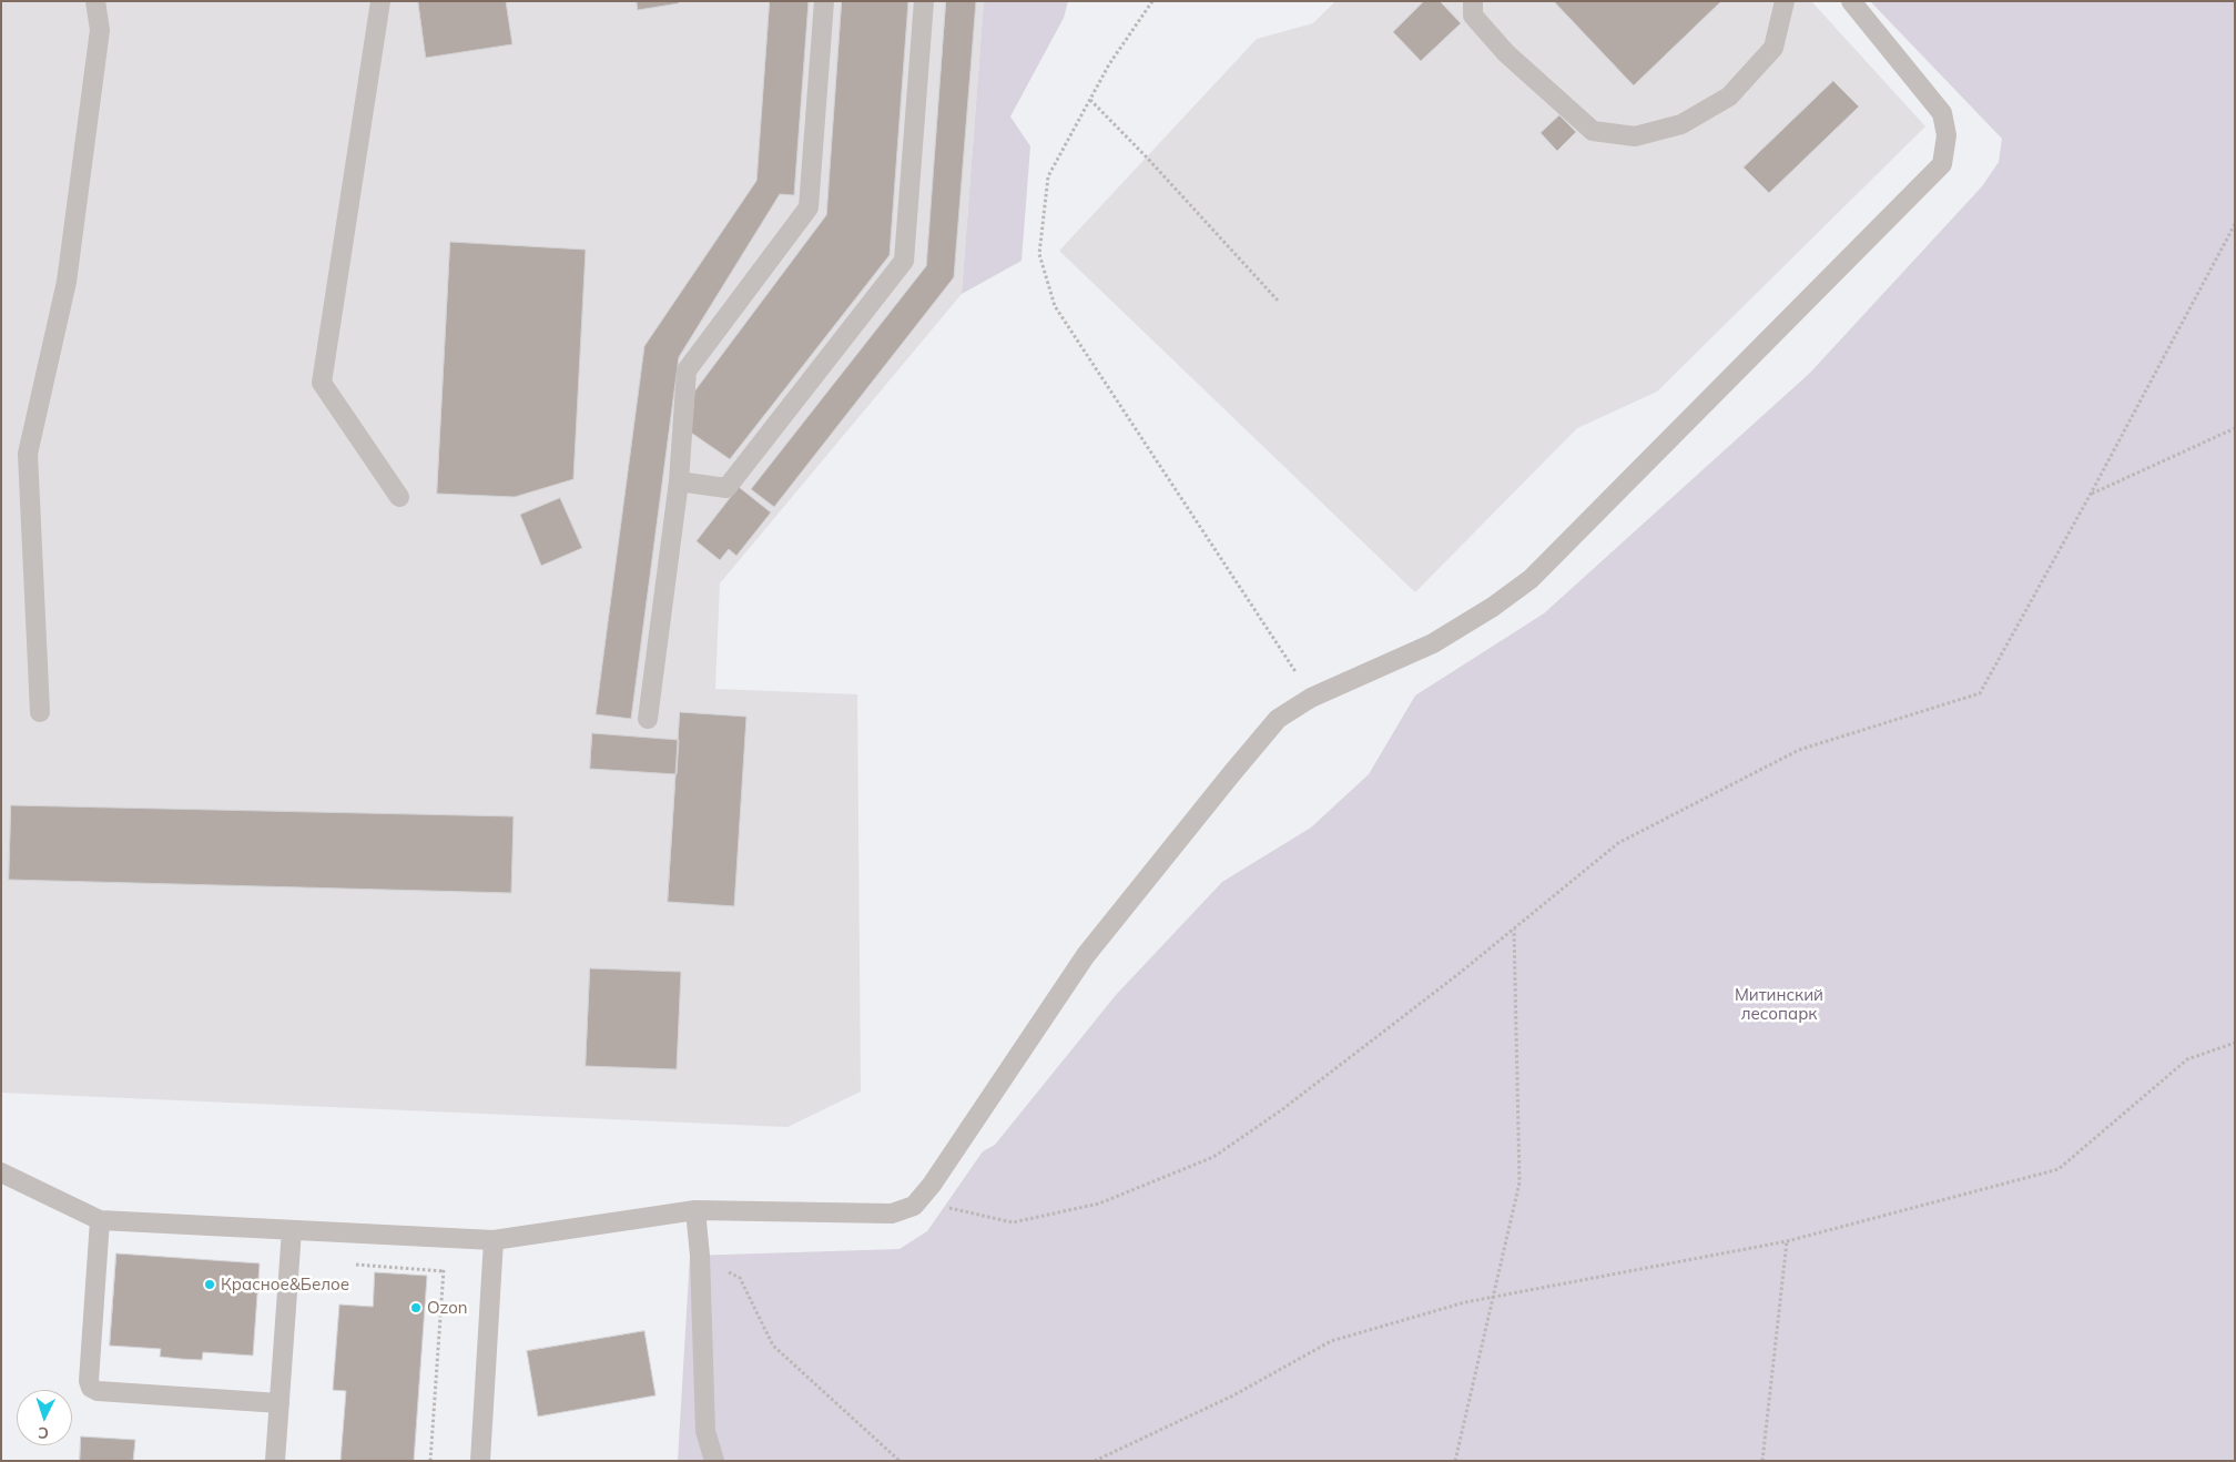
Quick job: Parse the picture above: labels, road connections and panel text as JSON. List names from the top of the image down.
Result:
{
  "parks": ["Митинский лесопарк"],
  "places": ["Красное&Белое", "Ozon"],
  "north": "bottom"
}
